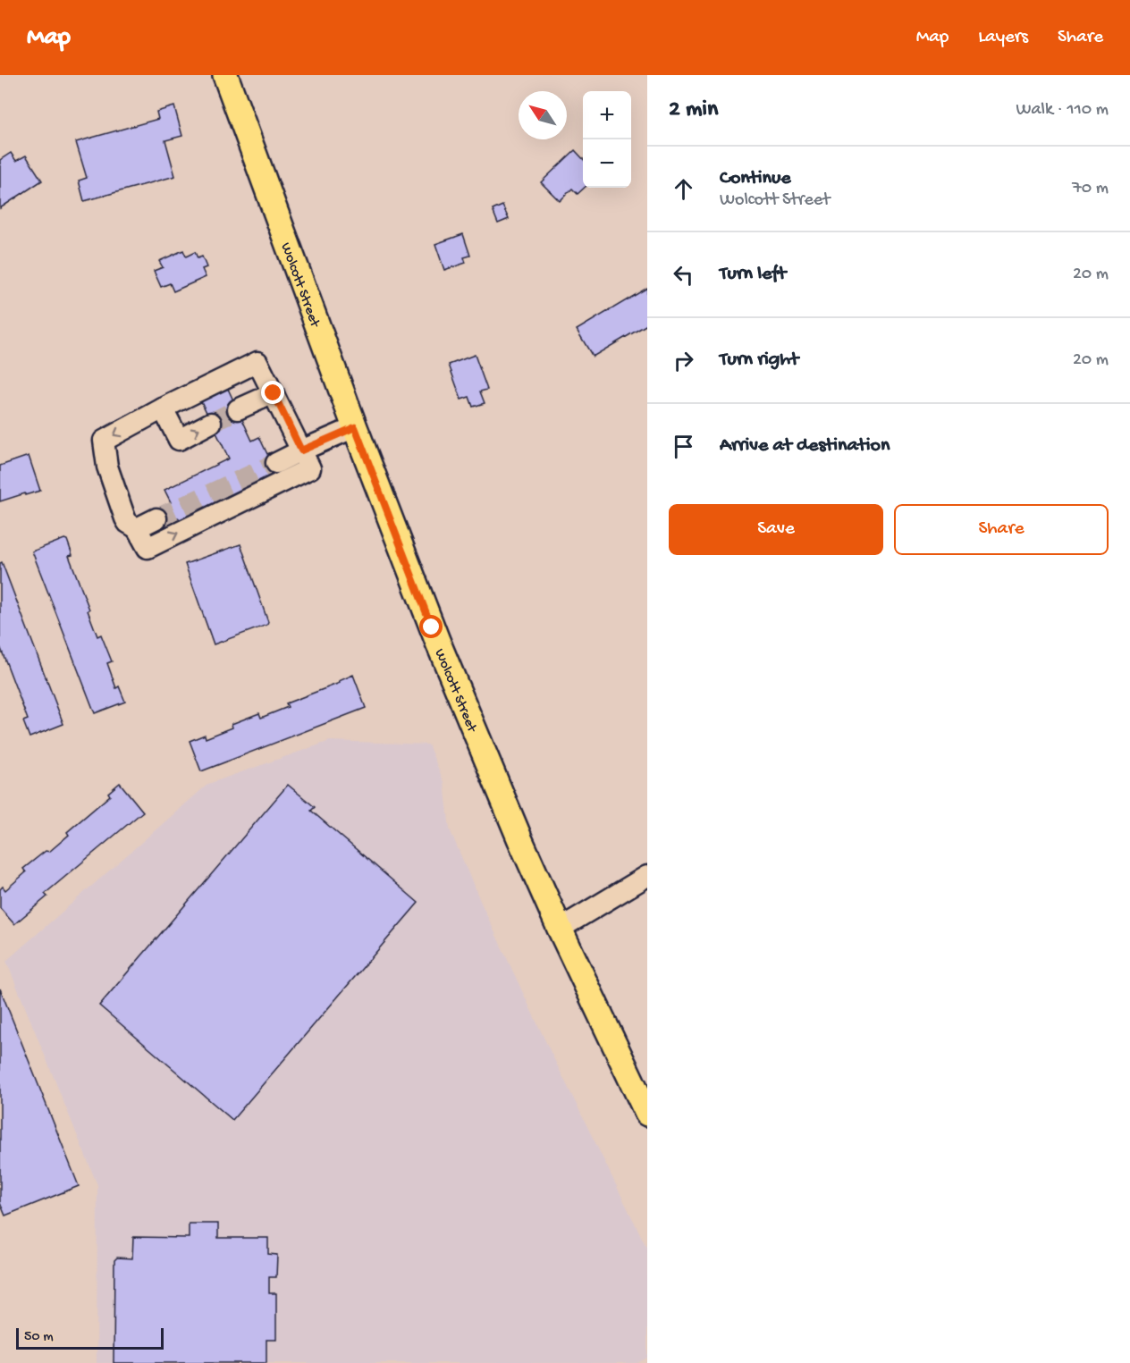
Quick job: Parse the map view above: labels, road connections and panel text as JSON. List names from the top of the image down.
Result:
{
  "streets": {
    "main road": ["Wolcott Street"]
  },
  "scale_bar": "50 m",
  "north": "top left",
  "page": {
    "header": "Map",
    "nav": ["Map", "Layers", "Share"],
    "heading": ["2 min", "Walk · 110 m"],
    "map_buttons": ["+", "−"],
    "list": [
      ["Continue", "Wolcott Street", "70 m"],
      ["Turn left", "20 m"],
      ["Turn right", "20 m"],
      "Arrive at destination"
    ],
    "buttons": ["Save", "Share"],
    "scale": "50 m"
  }
}
